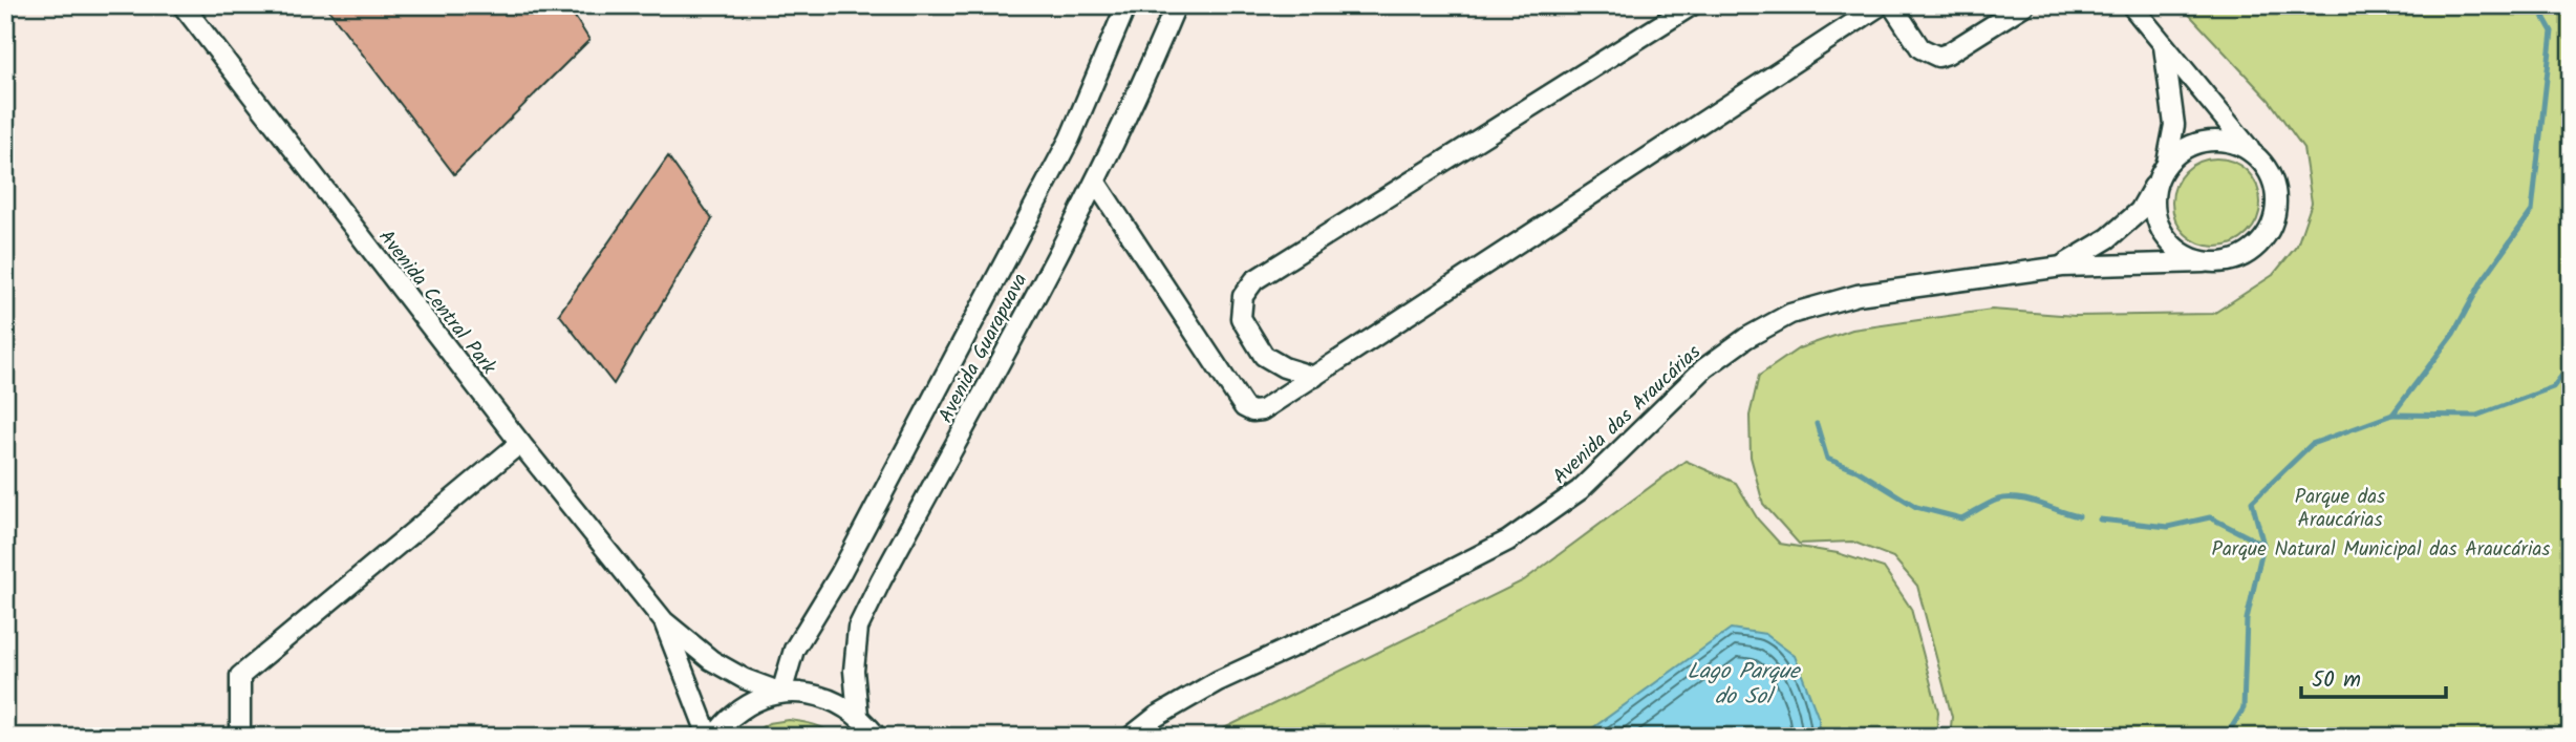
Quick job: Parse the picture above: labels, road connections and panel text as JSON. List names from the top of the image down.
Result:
{
  "streets": {
    "street": ["Avenida Central Park", "Avenida Guarapuava", "Avenida das Araucárias"]
  },
  "water": ["Lago Parque do Sol"],
  "parks": ["Parque das Araucárias", "Parque Natural Municipal das Araucárias"],
  "scale_bar": "50 m"
}
